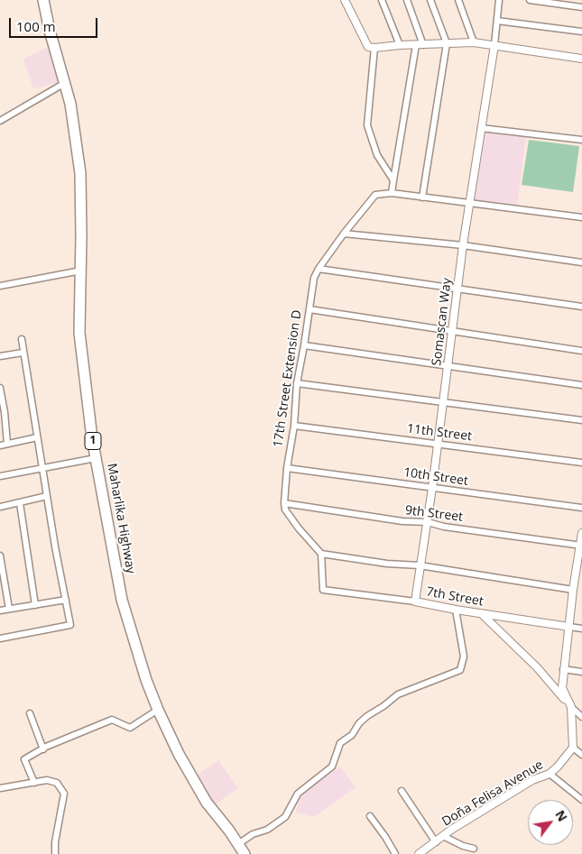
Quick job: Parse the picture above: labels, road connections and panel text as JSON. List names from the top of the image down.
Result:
{
  "streets": {
    "highway": ["1", "Maharlika Highway"],
    "street": [
      "Somascan Way",
      "17th Street Extension D",
      "11th Street",
      "10th Street",
      "9th Street",
      "7th Street",
      "Doña Felisa Avenue"
    ]
  },
  "crossings": [
    ["Somascan Way", "11th Street"],
    ["Somascan Way", "10th Street"],
    ["Somascan Way", "9th Street"],
    ["Somascan Way", "7th Street"],
    ["17th Street Extension D", "11th Street"],
    ["17th Street Extension D", "10th Street"],
    ["17th Street Extension D", "9th Street"]
  ],
  "scale_bar": "100 m",
  "north": "top right"
}
